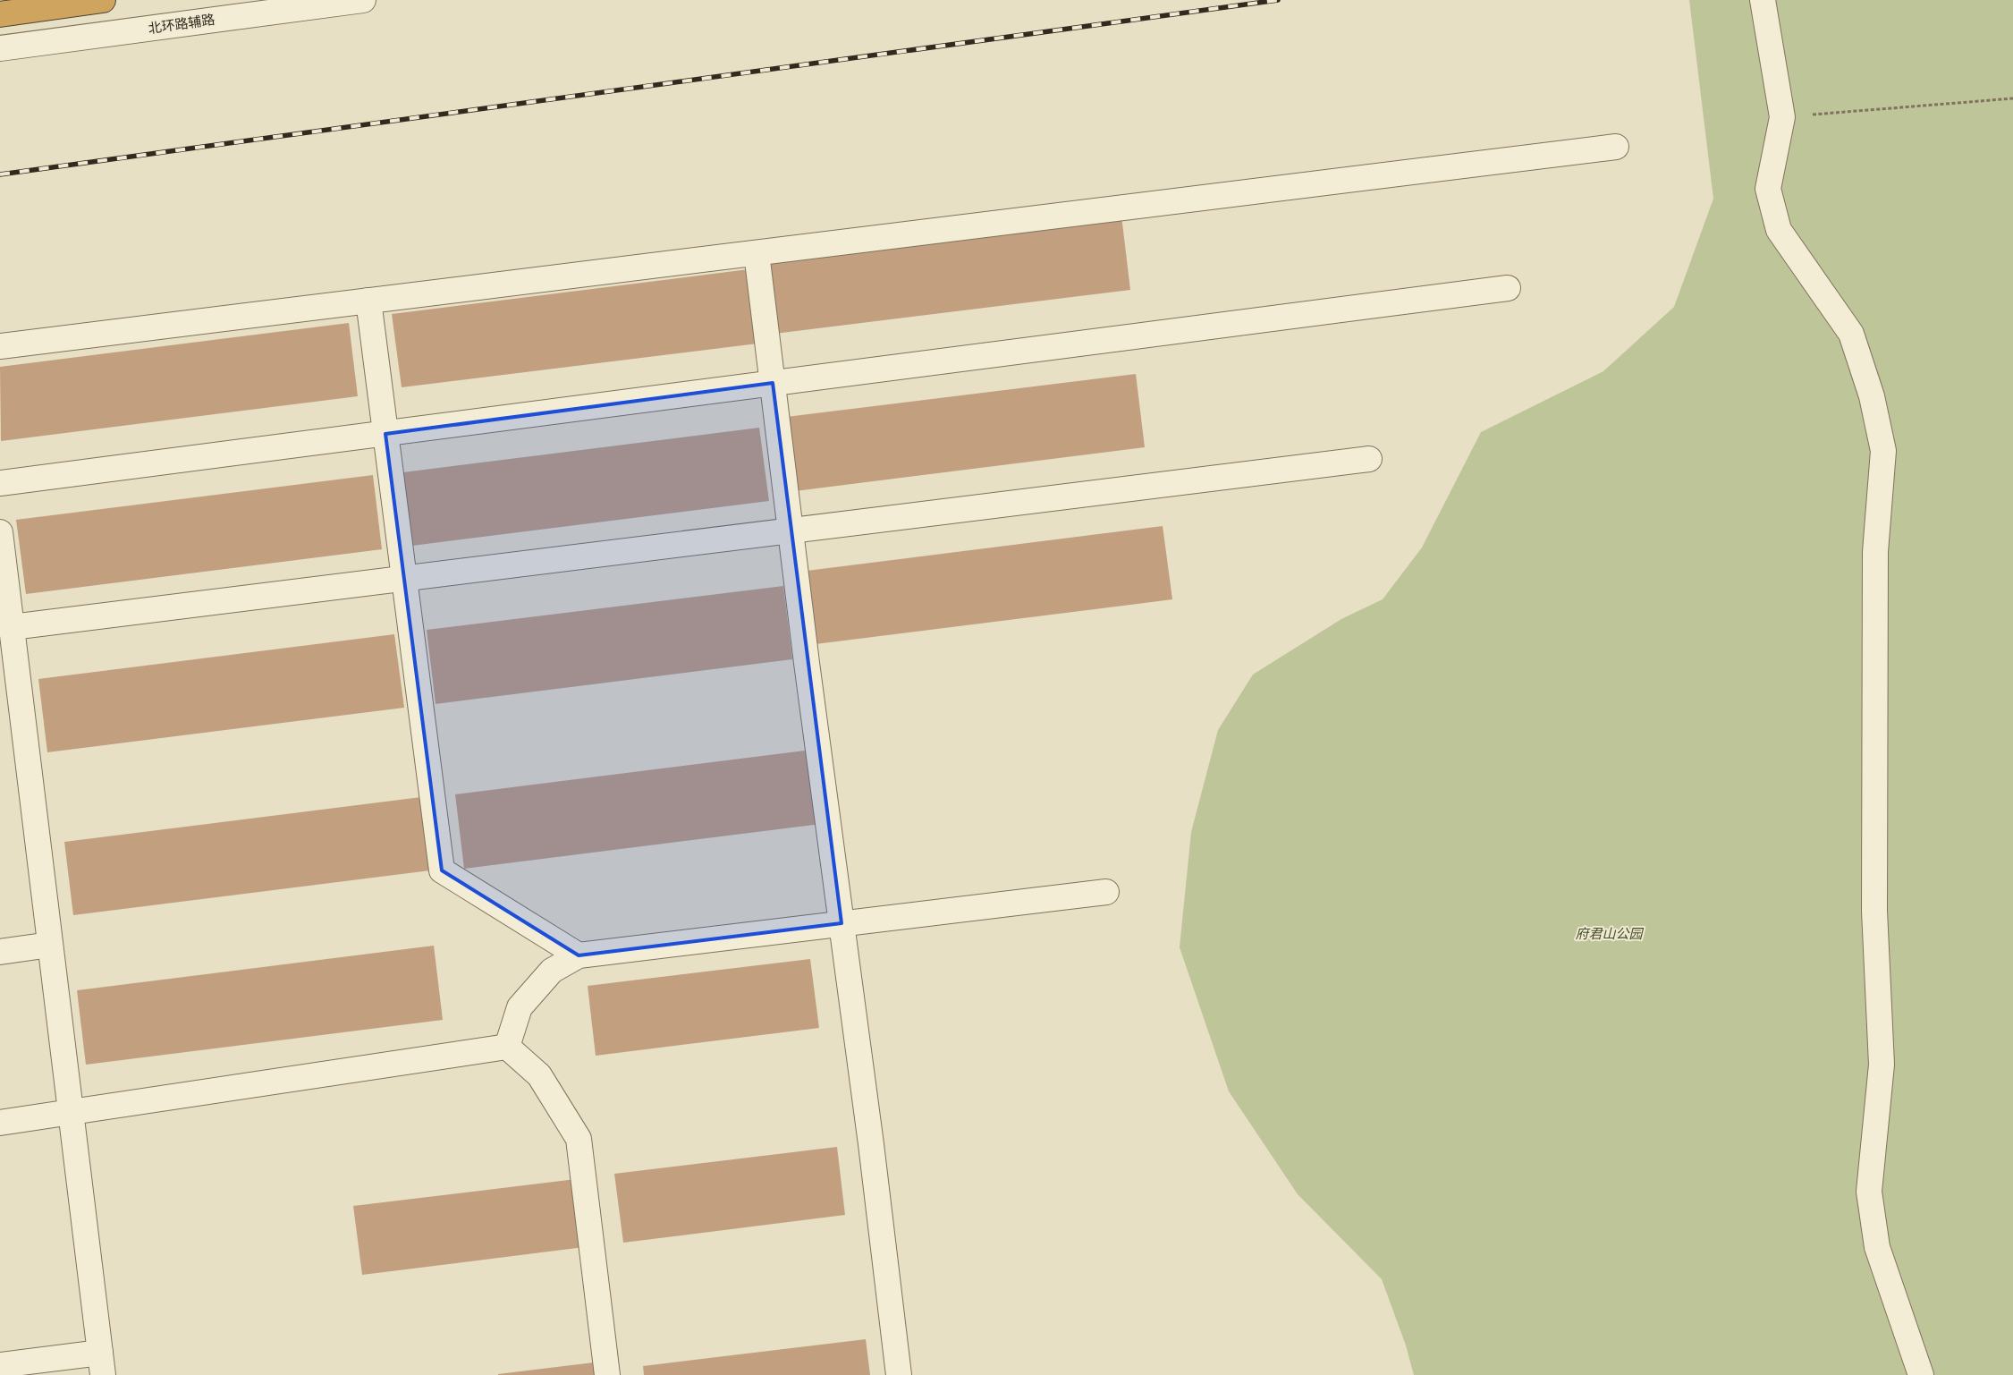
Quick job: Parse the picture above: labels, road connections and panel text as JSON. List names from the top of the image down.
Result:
{
  "streets": {
    "street": ["北环路辅路"]
  },
  "parks": ["府君山公园"]
}
